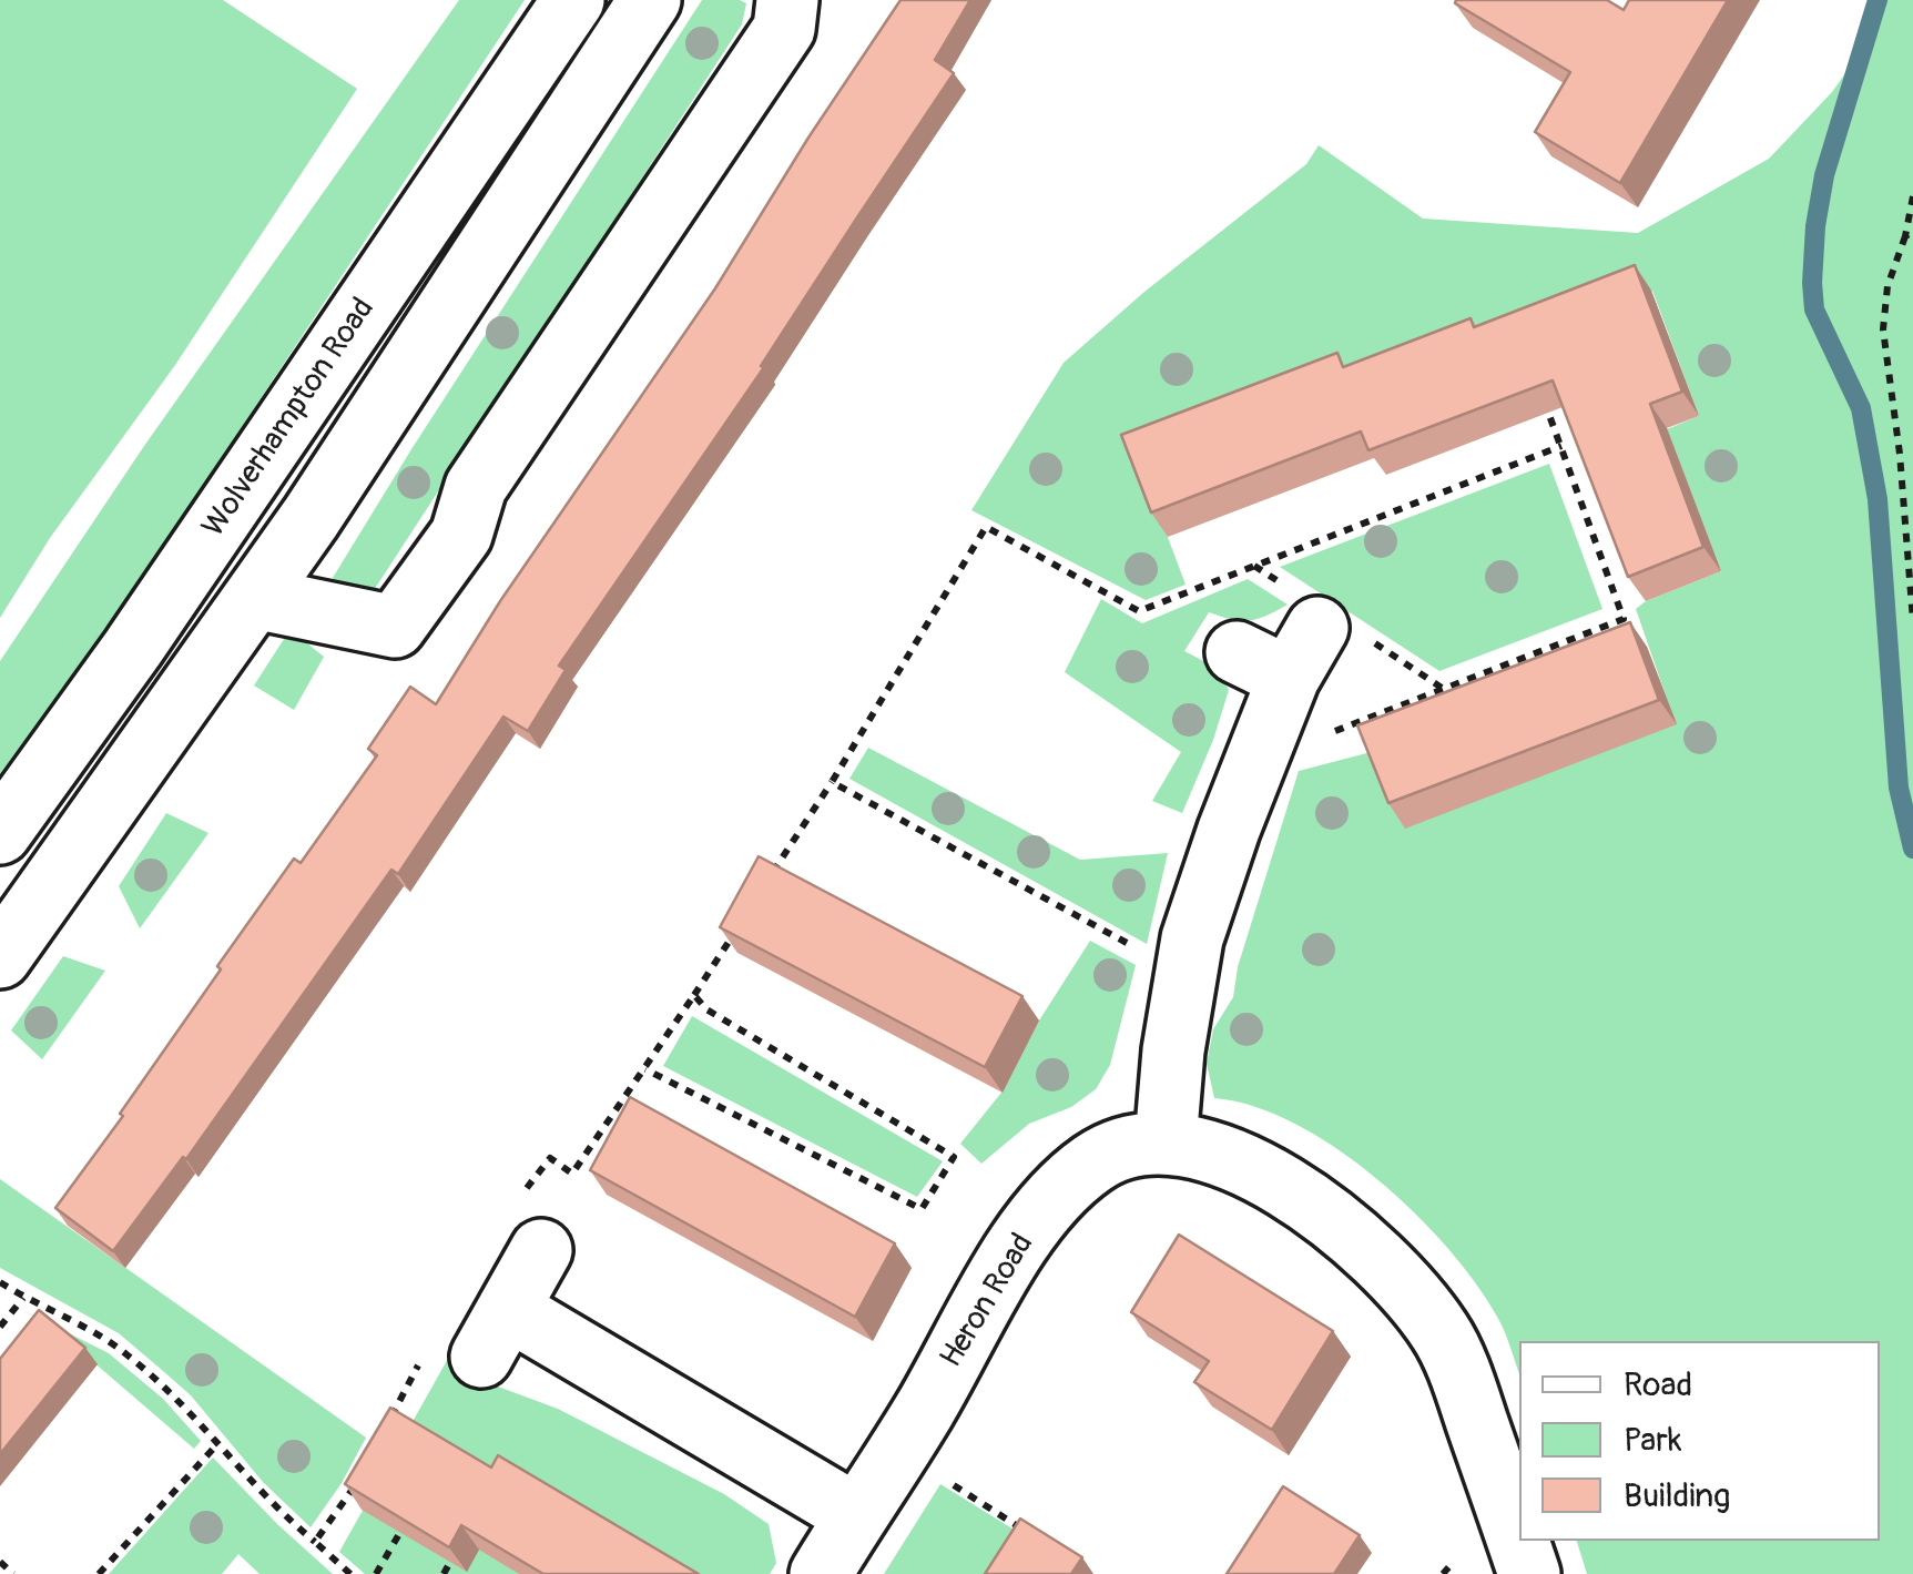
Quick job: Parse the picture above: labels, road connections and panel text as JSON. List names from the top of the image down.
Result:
{
  "streets": {
    "main road": ["Wolverhampton Road", "Heron Road"]
  },
  "legend": ["Road", "Park", "Building"]
}
